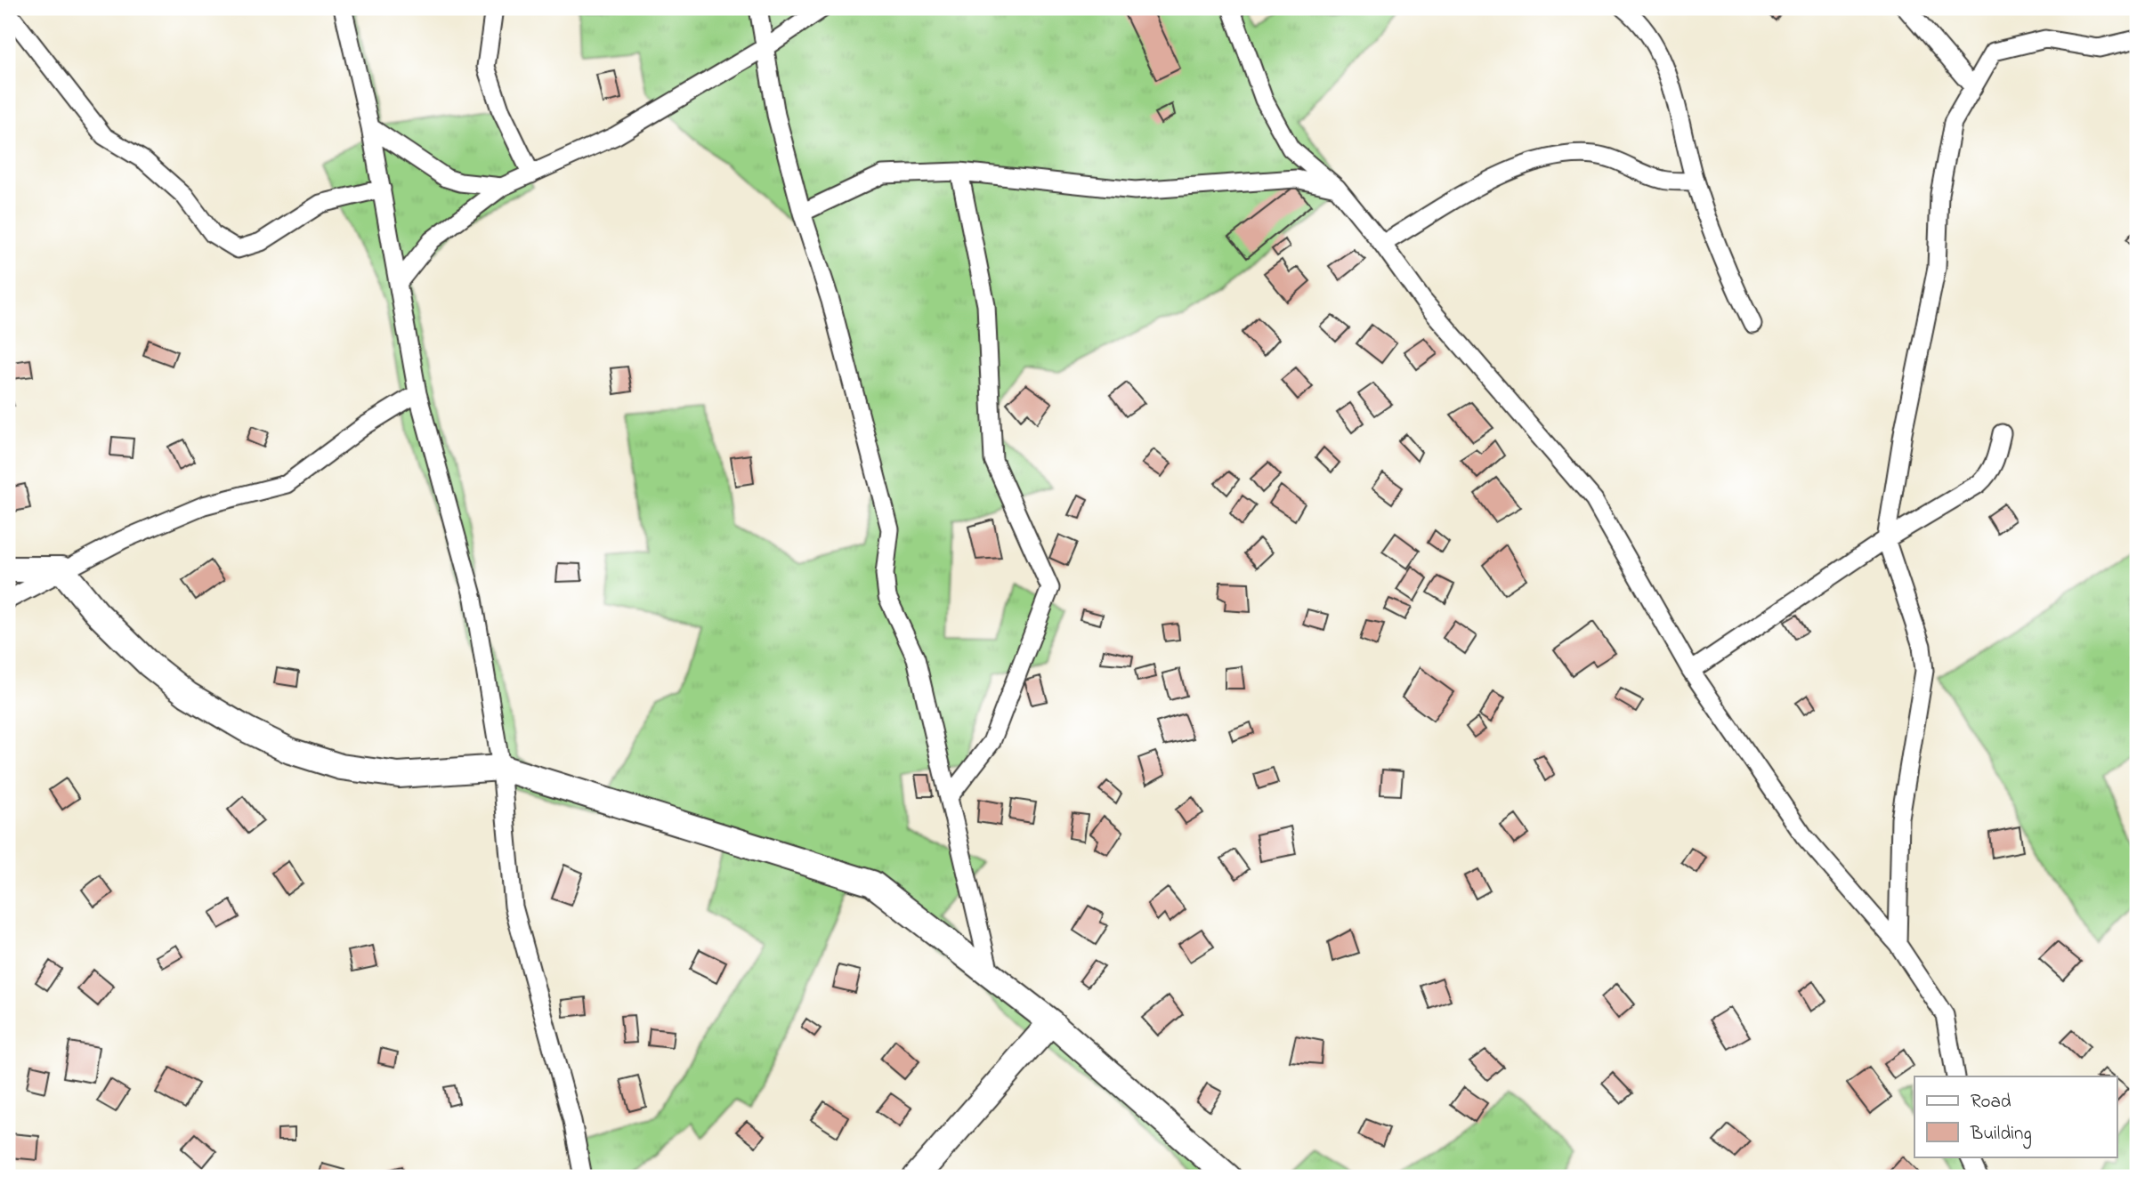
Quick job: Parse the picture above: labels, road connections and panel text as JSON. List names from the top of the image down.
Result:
{
  "legend": ["Road", "Building"]
}
